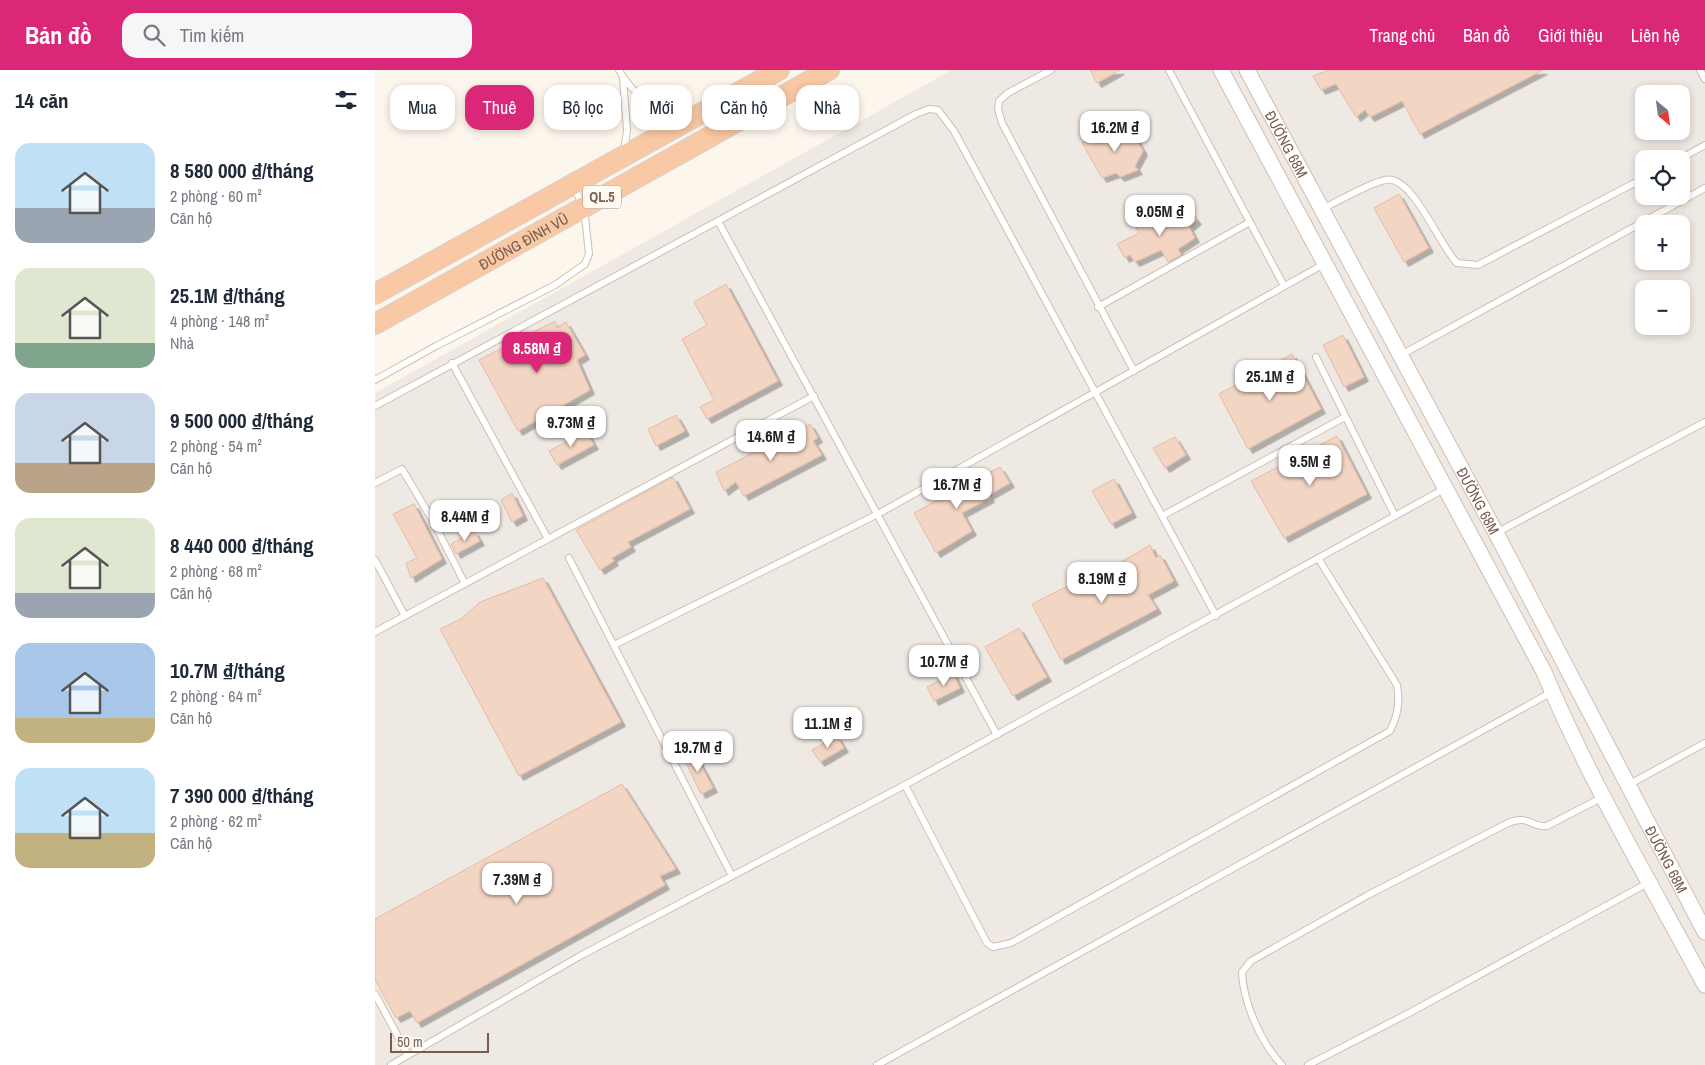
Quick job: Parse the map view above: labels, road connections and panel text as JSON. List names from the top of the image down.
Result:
{
  "streets": {
    "highway": ["QL.5", "ĐƯỜNG ĐÌNH VŨ"],
    "street": ["ĐƯỜNG 68M"]
  },
  "scale_bar": "50 m",
  "north": "bottom right",
  "page": {
    "header": "Bản đồ",
    "search": "Tìm kiếm",
    "nav": [
      "Trang chủ",
      "Bản đồ",
      "Giới thiệu",
      "Liên hệ"
    ],
    "heading": "14 căn",
    "map_buttons": ["+", "−"],
    "chip": [
      "Mua",
      "Thuê",
      "Bộ lọc",
      "Mới",
      "Căn hộ",
      "Nhà"
    ],
    "price": [
      "16.2M ₫",
      "9.05M ₫",
      "8.58M ₫",
      "25.1M ₫",
      "9.73M ₫",
      "14.6M ₫",
      "9.5M ₫",
      "16.7M ₫",
      "8.44M ₫",
      "8.19M ₫",
      "10.7M ₫",
      "11.1M ₫",
      "19.7M ₫",
      "7.39M ₫"
    ],
    "list": [
      {
        "name": "8 580 000 ₫/tháng",
        "note": "2 phòng · 60 m² · Căn hộ"
      },
      {
        "name": "25.1M ₫/tháng",
        "note": "4 phòng · 148 m² · Nhà"
      },
      {
        "name": "9 500 000 ₫/tháng",
        "note": "2 phòng · 54 m² · Căn hộ"
      },
      {
        "name": "8 440 000 ₫/tháng",
        "note": "2 phòng · 68 m² · Căn hộ"
      },
      {
        "name": "10.7M ₫/tháng",
        "note": "2 phòng · 64 m² · Căn hộ"
      },
      {
        "name": "7 390 000 ₫/tháng",
        "note": "2 phòng · 62 m² · Căn hộ"
      }
    ],
    "scale": "50 m"
  }
}
